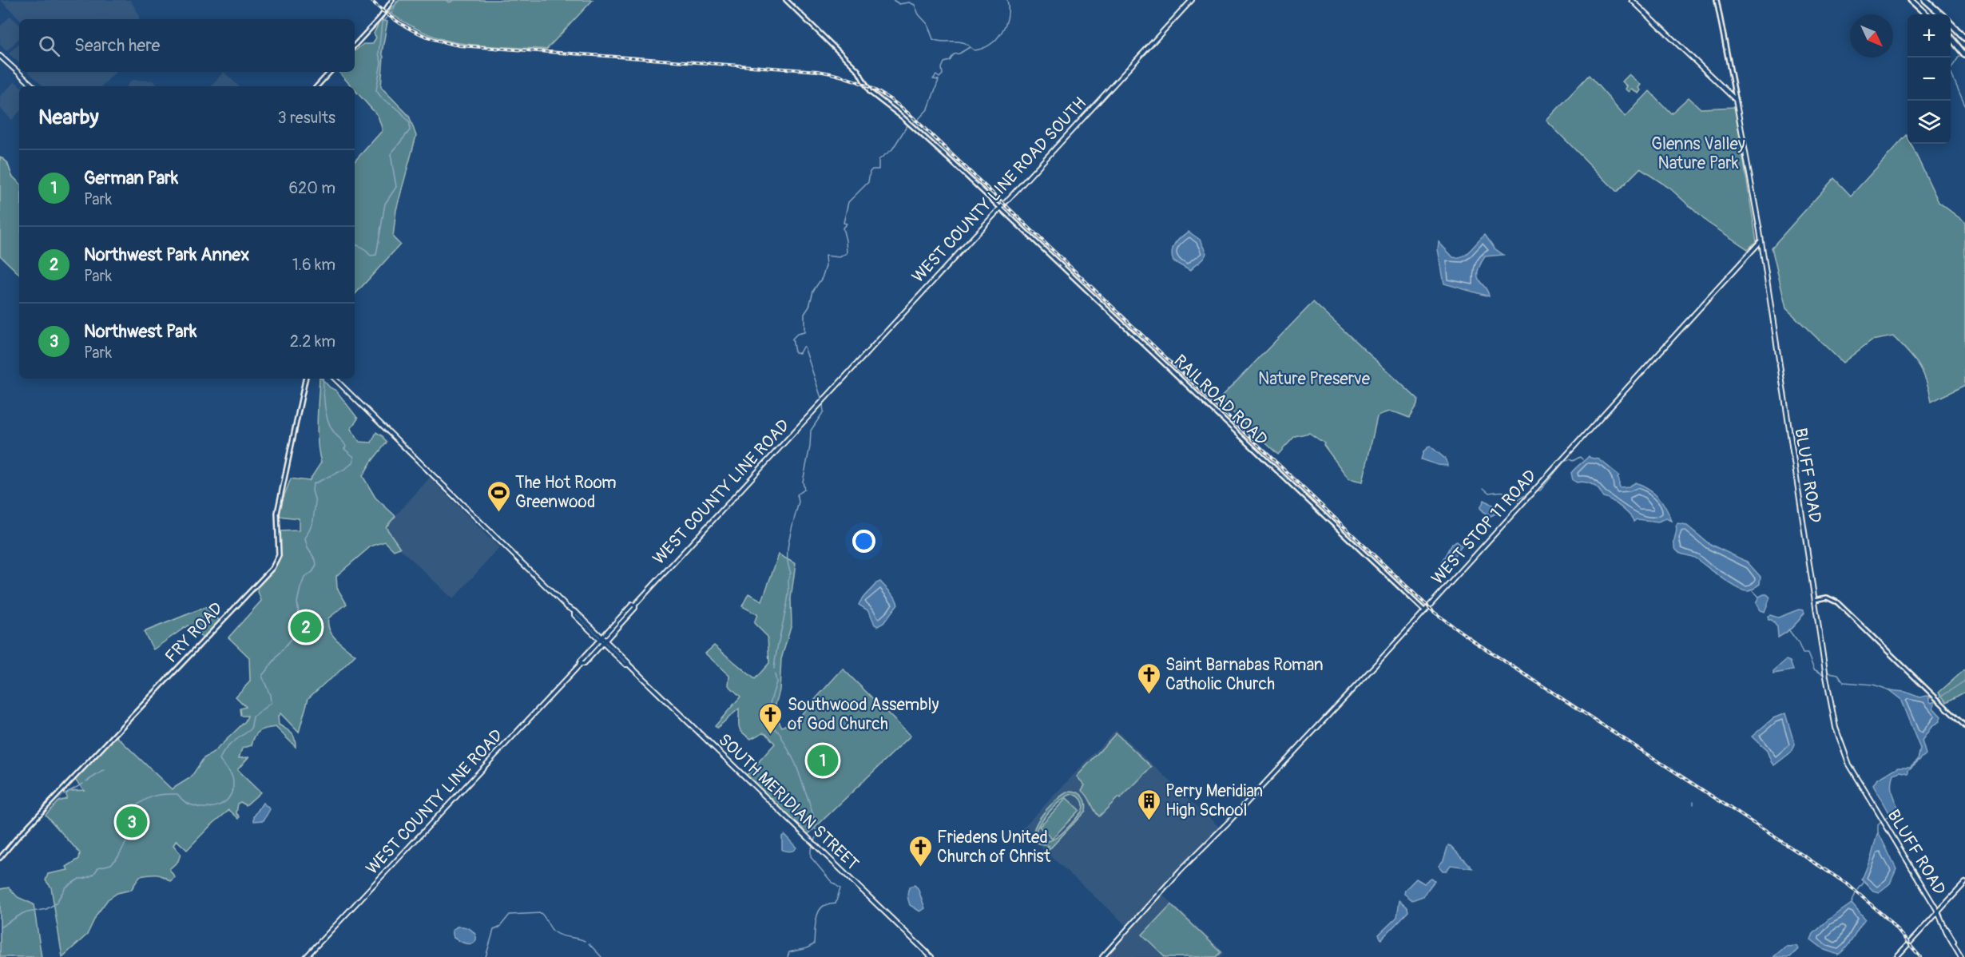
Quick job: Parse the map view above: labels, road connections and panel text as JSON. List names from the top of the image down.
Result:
{
  "streets": {
    "main road": [
      "WEST COUNTY LINE ROAD SOUTH",
      "BLUFF ROAD",
      "WEST COUNTY LINE ROAD",
      "WEST STOP 11 ROAD",
      "SOUTH MERIDIAN STREET"
    ],
    "street": ["RAILROAD ROAD", "FRY ROAD"]
  },
  "crossings": [
    ["WEST COUNTY LINE ROAD SOUTH", "RAILROAD ROAD"],
    ["WEST COUNTY LINE ROAD SOUTH", "WEST COUNTY LINE ROAD"],
    ["RAILROAD ROAD", "WEST STOP 11 ROAD"],
    ["BLUFF ROAD", "WEST STOP 11 ROAD"],
    ["WEST COUNTY LINE ROAD", "SOUTH MERIDIAN STREET"]
  ],
  "parks": ["Glenns Valley Nature Park", "Nature Preserve"],
  "places": {
    "sports": ["The Hot Room Greenwood"],
    "church": ["Saint Barnabas Roman Catholic Church", "Southwood Assembly of God Church", "Friedens United Church of Christ"],
    "building": ["Perry Meridian High School"]
  },
  "north": "bottom right",
  "page": {
    "map_buttons": ["+", "−"],
    "search": "Search here",
    "heading": ["Nearby", "3 results"],
    "list": [
      {
        "mark": "1",
        "name": "German Park",
        "note": "Park",
        "value": "620 m"
      },
      {
        "mark": "2",
        "name": "Northwest Park Annex",
        "note": "Park",
        "value": "1.6 km"
      },
      {
        "mark": "3",
        "name": "Northwest Park",
        "note": "Park",
        "value": "2.2 km"
      }
    ],
    "pins": ["2", "1", "3"]
  }
}
